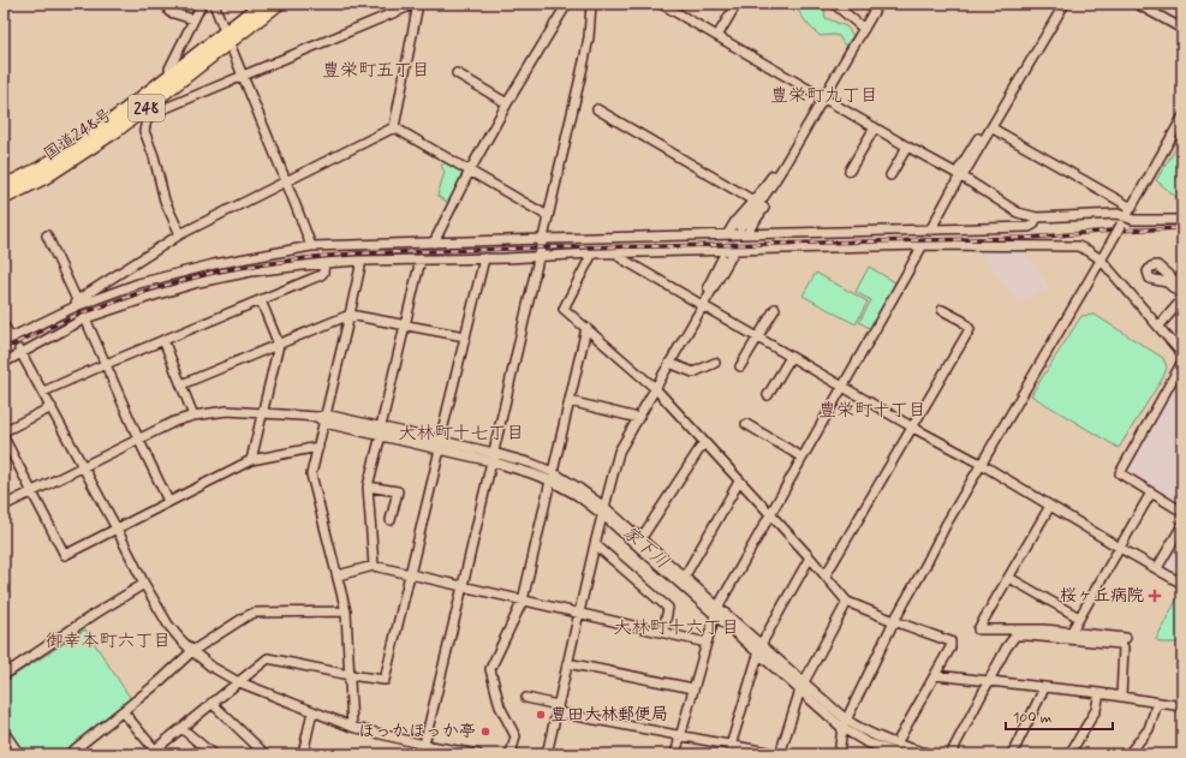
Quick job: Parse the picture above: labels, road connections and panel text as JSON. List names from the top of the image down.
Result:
{
  "streets": {
    "highway": ["248", "国道248号"]
  },
  "districts": [
    "豊栄町五丁目",
    "豊栄町九丁目",
    "豊栄町十丁目",
    "大林町十七丁目",
    "大林町十六丁目",
    "御幸本町六丁目"
  ],
  "water": ["家下川"],
  "places": {
    "health": ["桜ヶ丘病院"],
    "other": ["豊田大林郵便局", "ほっかほっか亭"]
  },
  "scale_bar": "100 m"
}
